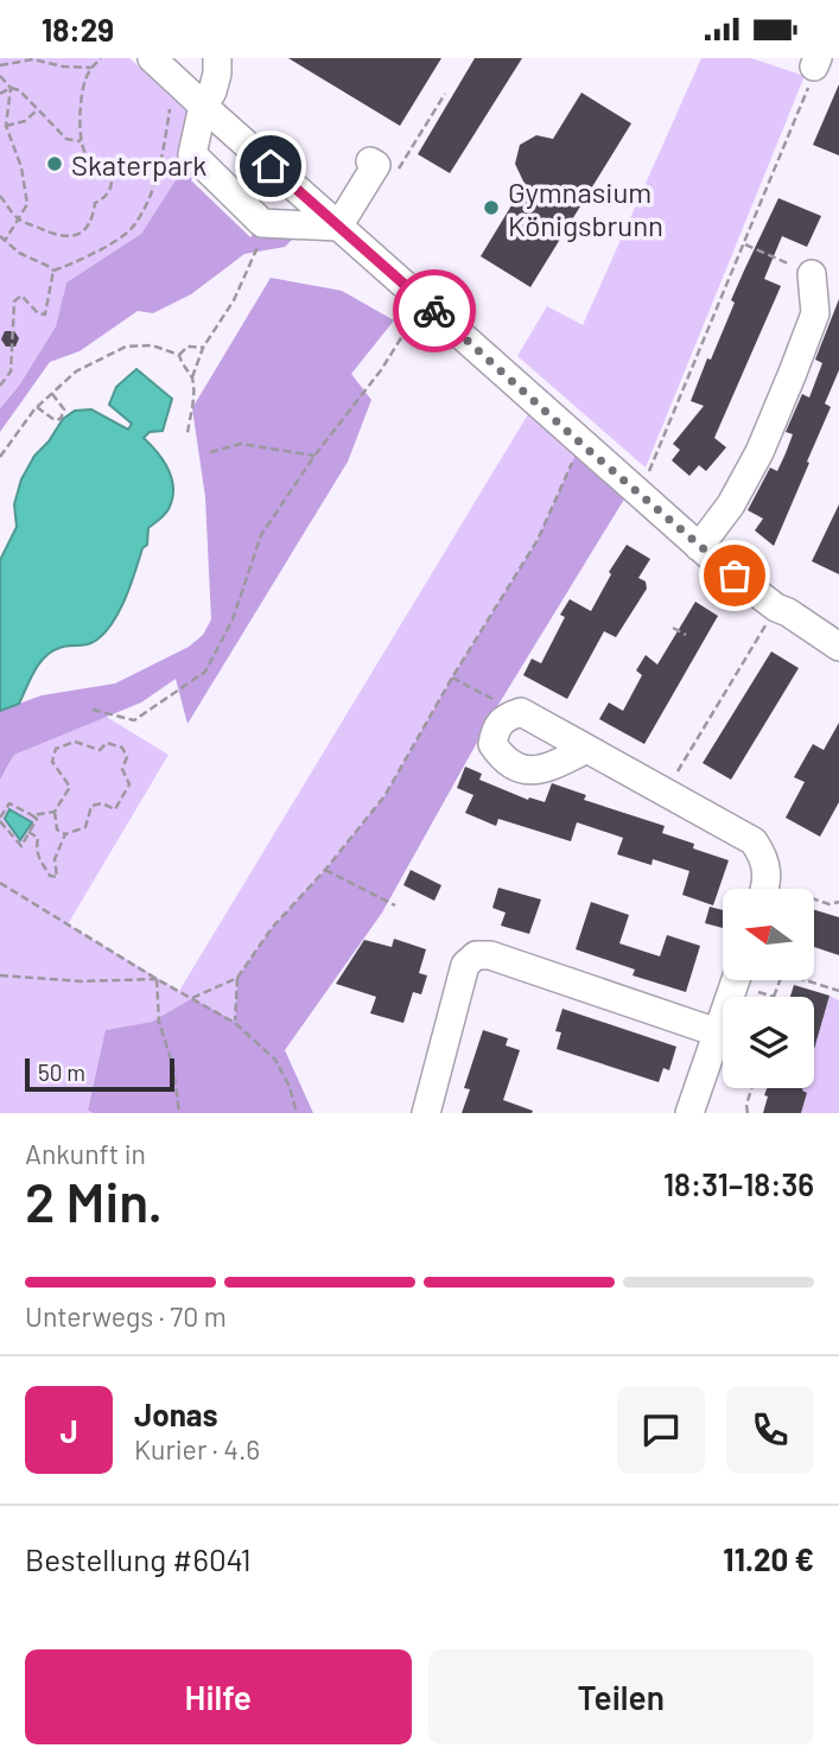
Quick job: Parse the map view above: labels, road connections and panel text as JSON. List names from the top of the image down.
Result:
{
  "places": ["Skaterpark", "Gymnasium Königsbrunn"],
  "scale_bar": "50 m",
  "north": "left",
  "page": {
    "status": "18:29",
    "scale": "50 m",
    "heading": ["2 Min.", "Ankunft in", "18:31–18:36"],
    "panel": [
      "Jonas",
      "Kurier · 4.6",
      "Bestellung #6041",
      "11.20 €"
    ],
    "bar": "Unterwegs · 70 m",
    "round": "J",
    "buttons": ["Hilfe", "Teilen"]
  }
}
